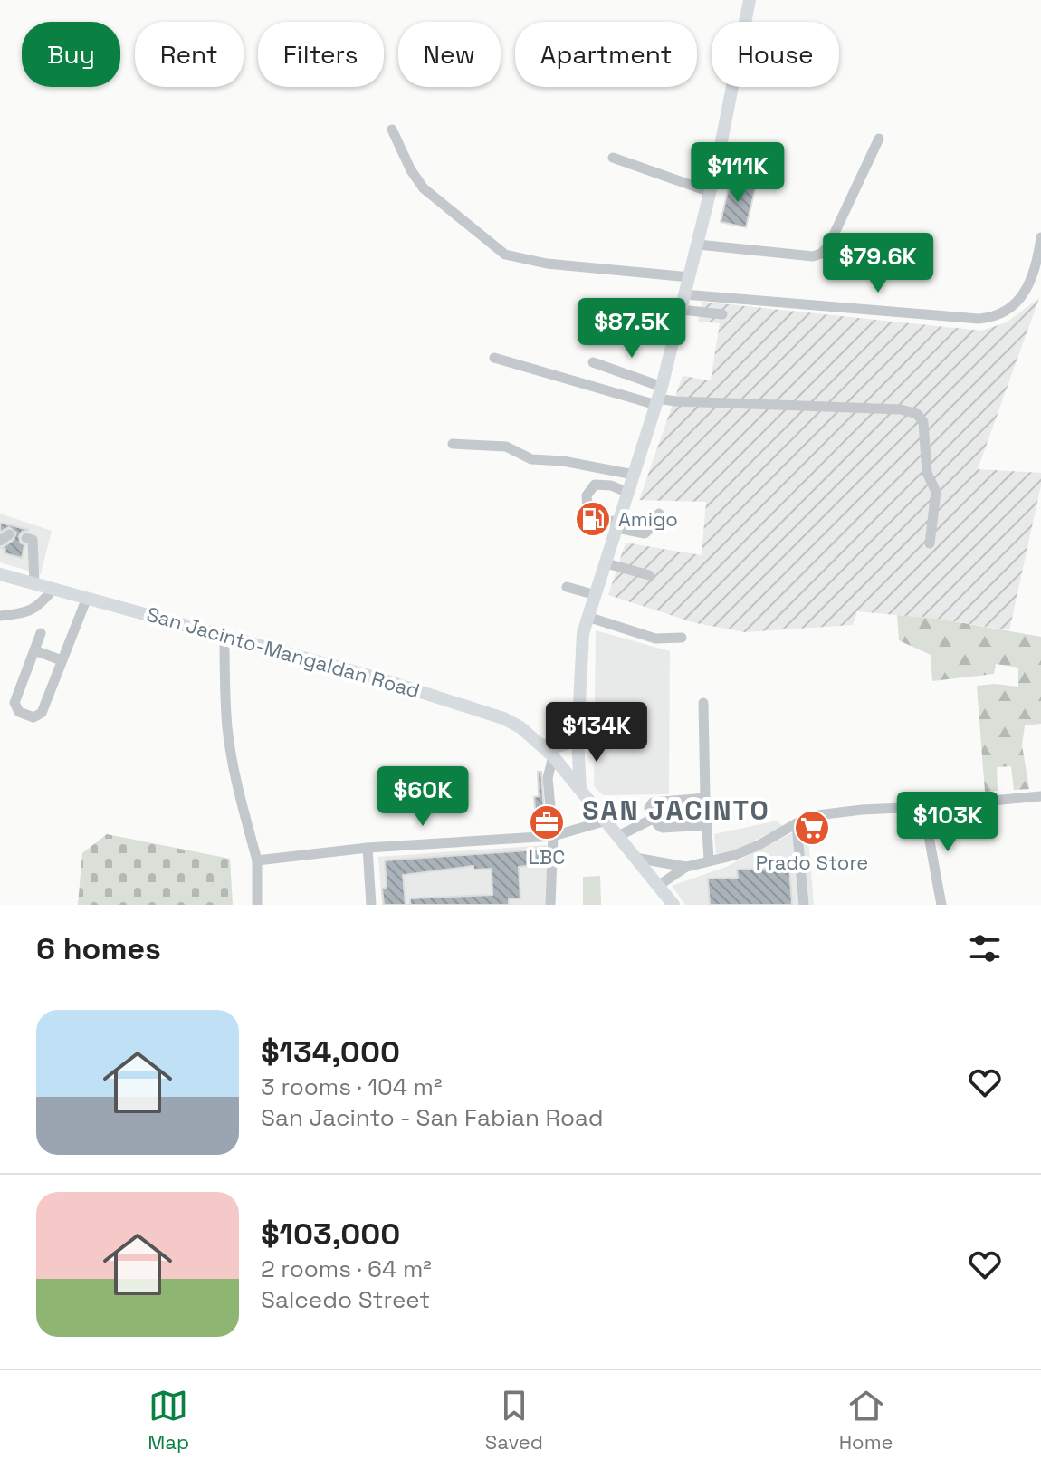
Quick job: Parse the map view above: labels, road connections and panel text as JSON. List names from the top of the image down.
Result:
{
  "streets": {
    "main road": ["San Jacinto-Mangaldan Road"]
  },
  "districts": ["SAN JACINTO"],
  "places": {
    "fuel station": ["Amigo"],
    "office": ["LBC"],
    "supermarket": ["Prado Store"]
  },
  "page": {
    "chip": [
      "Buy",
      "Rent",
      "Filters",
      "New",
      "Apartment",
      "House"
    ],
    "price": [
      "$111K",
      "$79.6K",
      "$87.5K",
      "$134K",
      "$60K",
      "$103K"
    ],
    "heading": "6 homes",
    "list": [
      {
        "name": "$134,000",
        "note": "3 rooms · 104 m² · San Jacinto - San Fabian Road"
      },
      {
        "name": "$103,000",
        "note": "2 rooms · 64 m² · Salcedo Street"
      }
    ],
    "tabs": ["Map", "Saved", "Home"]
  }
}
